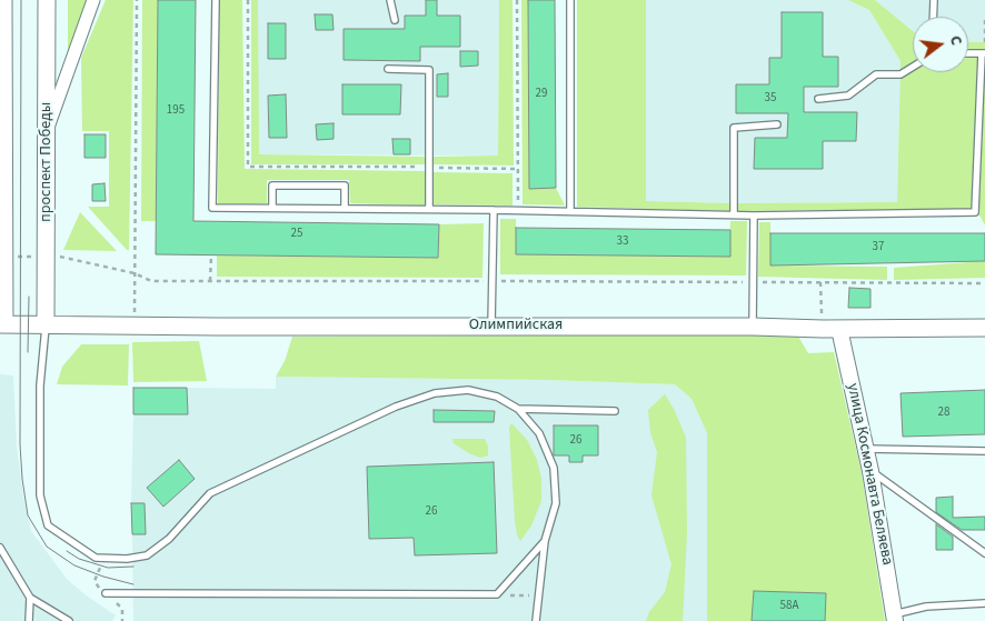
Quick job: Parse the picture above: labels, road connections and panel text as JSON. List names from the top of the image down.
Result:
{
  "streets": {
    "main road": ["проспект Победы", "Олимпийская"],
    "street": ["улица Космонавта Беляева"]
  },
  "crossings": [
    ["проспект Победы", "Олимпийская"],
    ["Олимпийская", "улица Космонавта Беляева"]
  ],
  "house_numbers": [
    "29",
    "35",
    "195",
    "25",
    "33",
    "37",
    "28",
    "26",
    "26",
    "58А"
  ],
  "north": "right"
}
